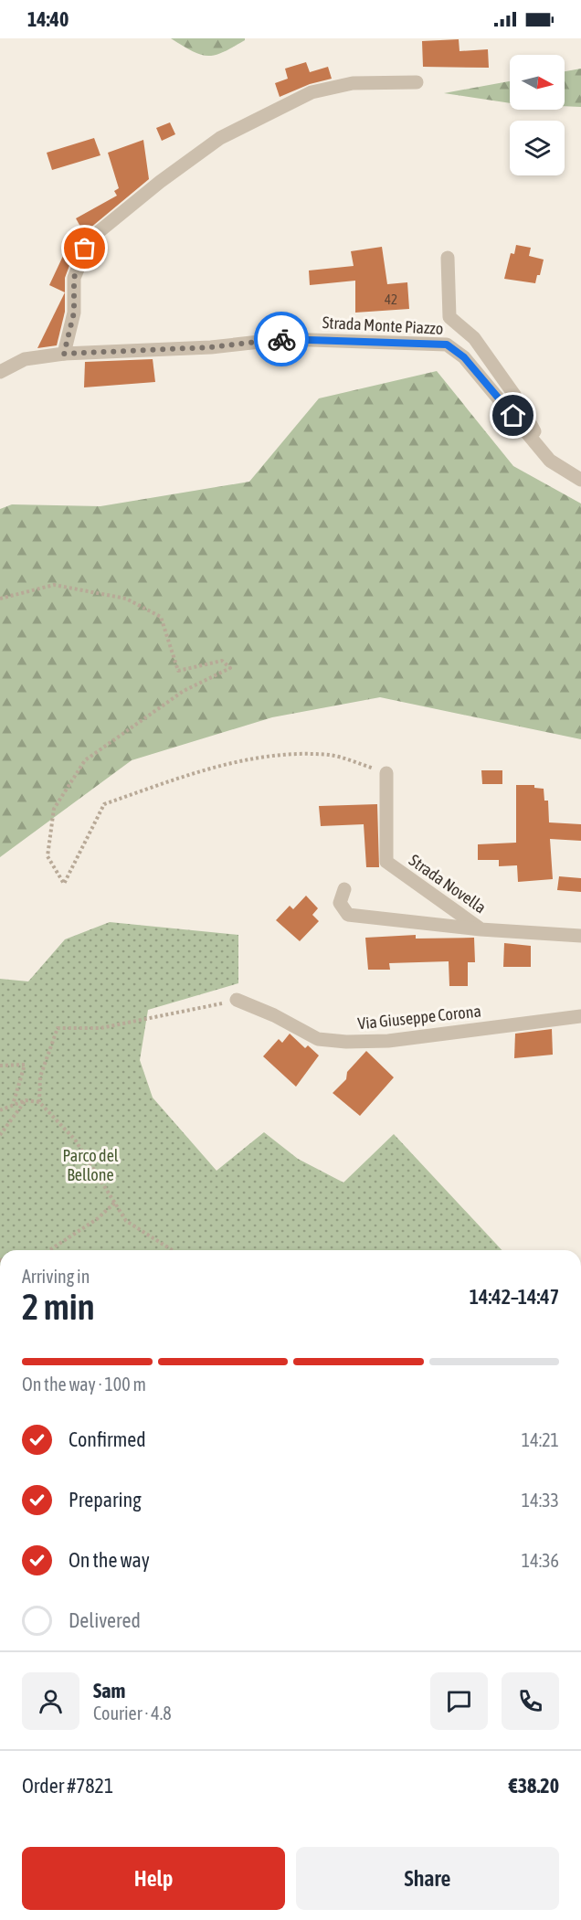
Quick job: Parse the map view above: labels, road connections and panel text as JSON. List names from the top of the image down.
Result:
{
  "streets": {
    "street": ["Strada Monte Piazzo", "Strada Novella", "Via Giuseppe Corona"]
  },
  "parks": ["Parco del Bellone"],
  "house_numbers": ["42"],
  "north": "right",
  "page": {
    "status": "14:40",
    "heading": ["2 min", "Arriving in", "14:42–14:47"],
    "panel": [
      "Sam",
      "Courier · 4.8",
      "Order #7821",
      "€38.20"
    ],
    "bar": "On the way · 100 m",
    "list": [
      ["Confirmed", "14:21"],
      ["Preparing", "14:33"],
      ["On the way", "14:36"],
      "Delivered"
    ],
    "buttons": ["Help", "Share"]
  }
}
